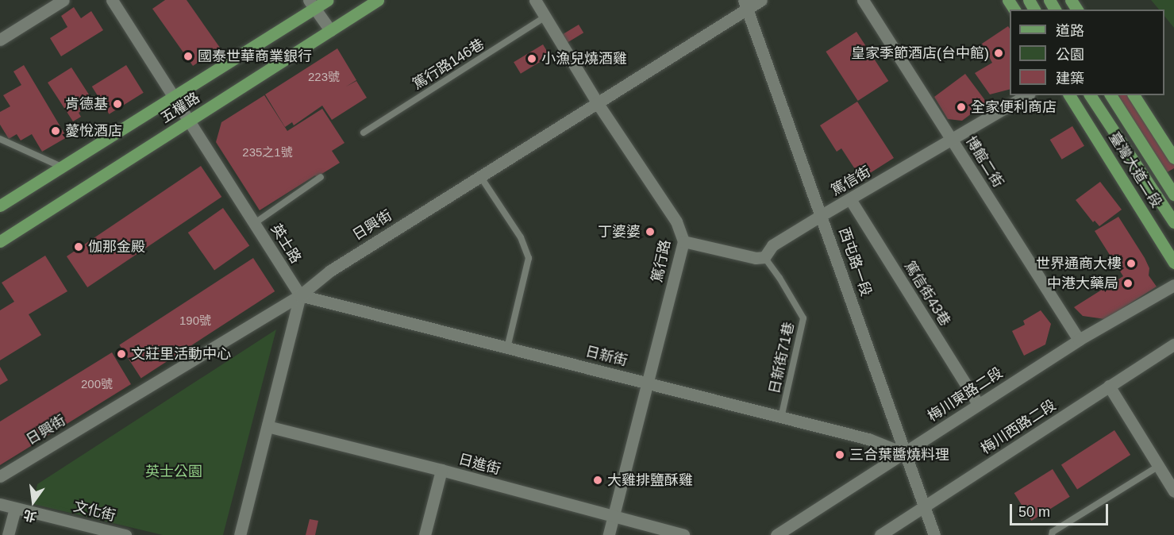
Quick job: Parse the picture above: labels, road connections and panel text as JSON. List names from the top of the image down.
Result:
{
  "streets": {
    "main road": ["五權路", "臺灣大道二段"],
    "street": [
      "博館二街",
      "篤信街",
      "日興街",
      "英士路",
      "篤行路",
      "西屯路一段",
      "篤信街43巷",
      "日新街",
      "梅川東路二段",
      "梅川西路二段",
      "日進街",
      "文化街"
    ],
    "lane": ["篤行路146巷", "日新街71巷"]
  },
  "crossings": [
    ["篤行路146巷", "篤行路"],
    ["五權路", "英士路"],
    ["博館二街", "篤信街"],
    ["博館二街", "梅川東路二段"],
    ["篤信街", "西屯路一段"],
    ["篤信街", "篤信街43巷"],
    ["篤信街", "日新街71巷"],
    ["日興街", "英士路"],
    ["日興街", "篤行路"],
    ["日興街", "西屯路一段"],
    ["日興街", "日新街"],
    ["英士路", "日新街"],
    ["篤行路", "日新街"],
    ["篤行路", "日進街"],
    ["西屯路一段", "日新街"],
    ["西屯路一段", "梅川東路二段"],
    ["西屯路一段", "梅川西路二段"],
    ["篤信街43巷", "梅川東路二段"],
    ["日新街", "日新街71巷"],
    ["日新街", "梅川東路二段"]
  ],
  "parks": ["英士公園"],
  "places": [
    "皇家季節酒店(台中館)",
    "國泰世華商業銀行",
    "小漁兒燒酒雞",
    "肯德基",
    "全家便利商店",
    "薆悅酒店",
    "丁婆婆",
    "伽那金殿",
    "世界通商大樓",
    "中港大藥局",
    "文莊里活動中心",
    "三合葉醬燒料理",
    "大雞排鹽酥雞"
  ],
  "house_numbers": [
    "223號",
    "235之1號",
    "190號",
    "200號"
  ],
  "legend": ["道路", "公園", "建築"],
  "scale_bar": "50 m",
  "north": "bottom"
}
